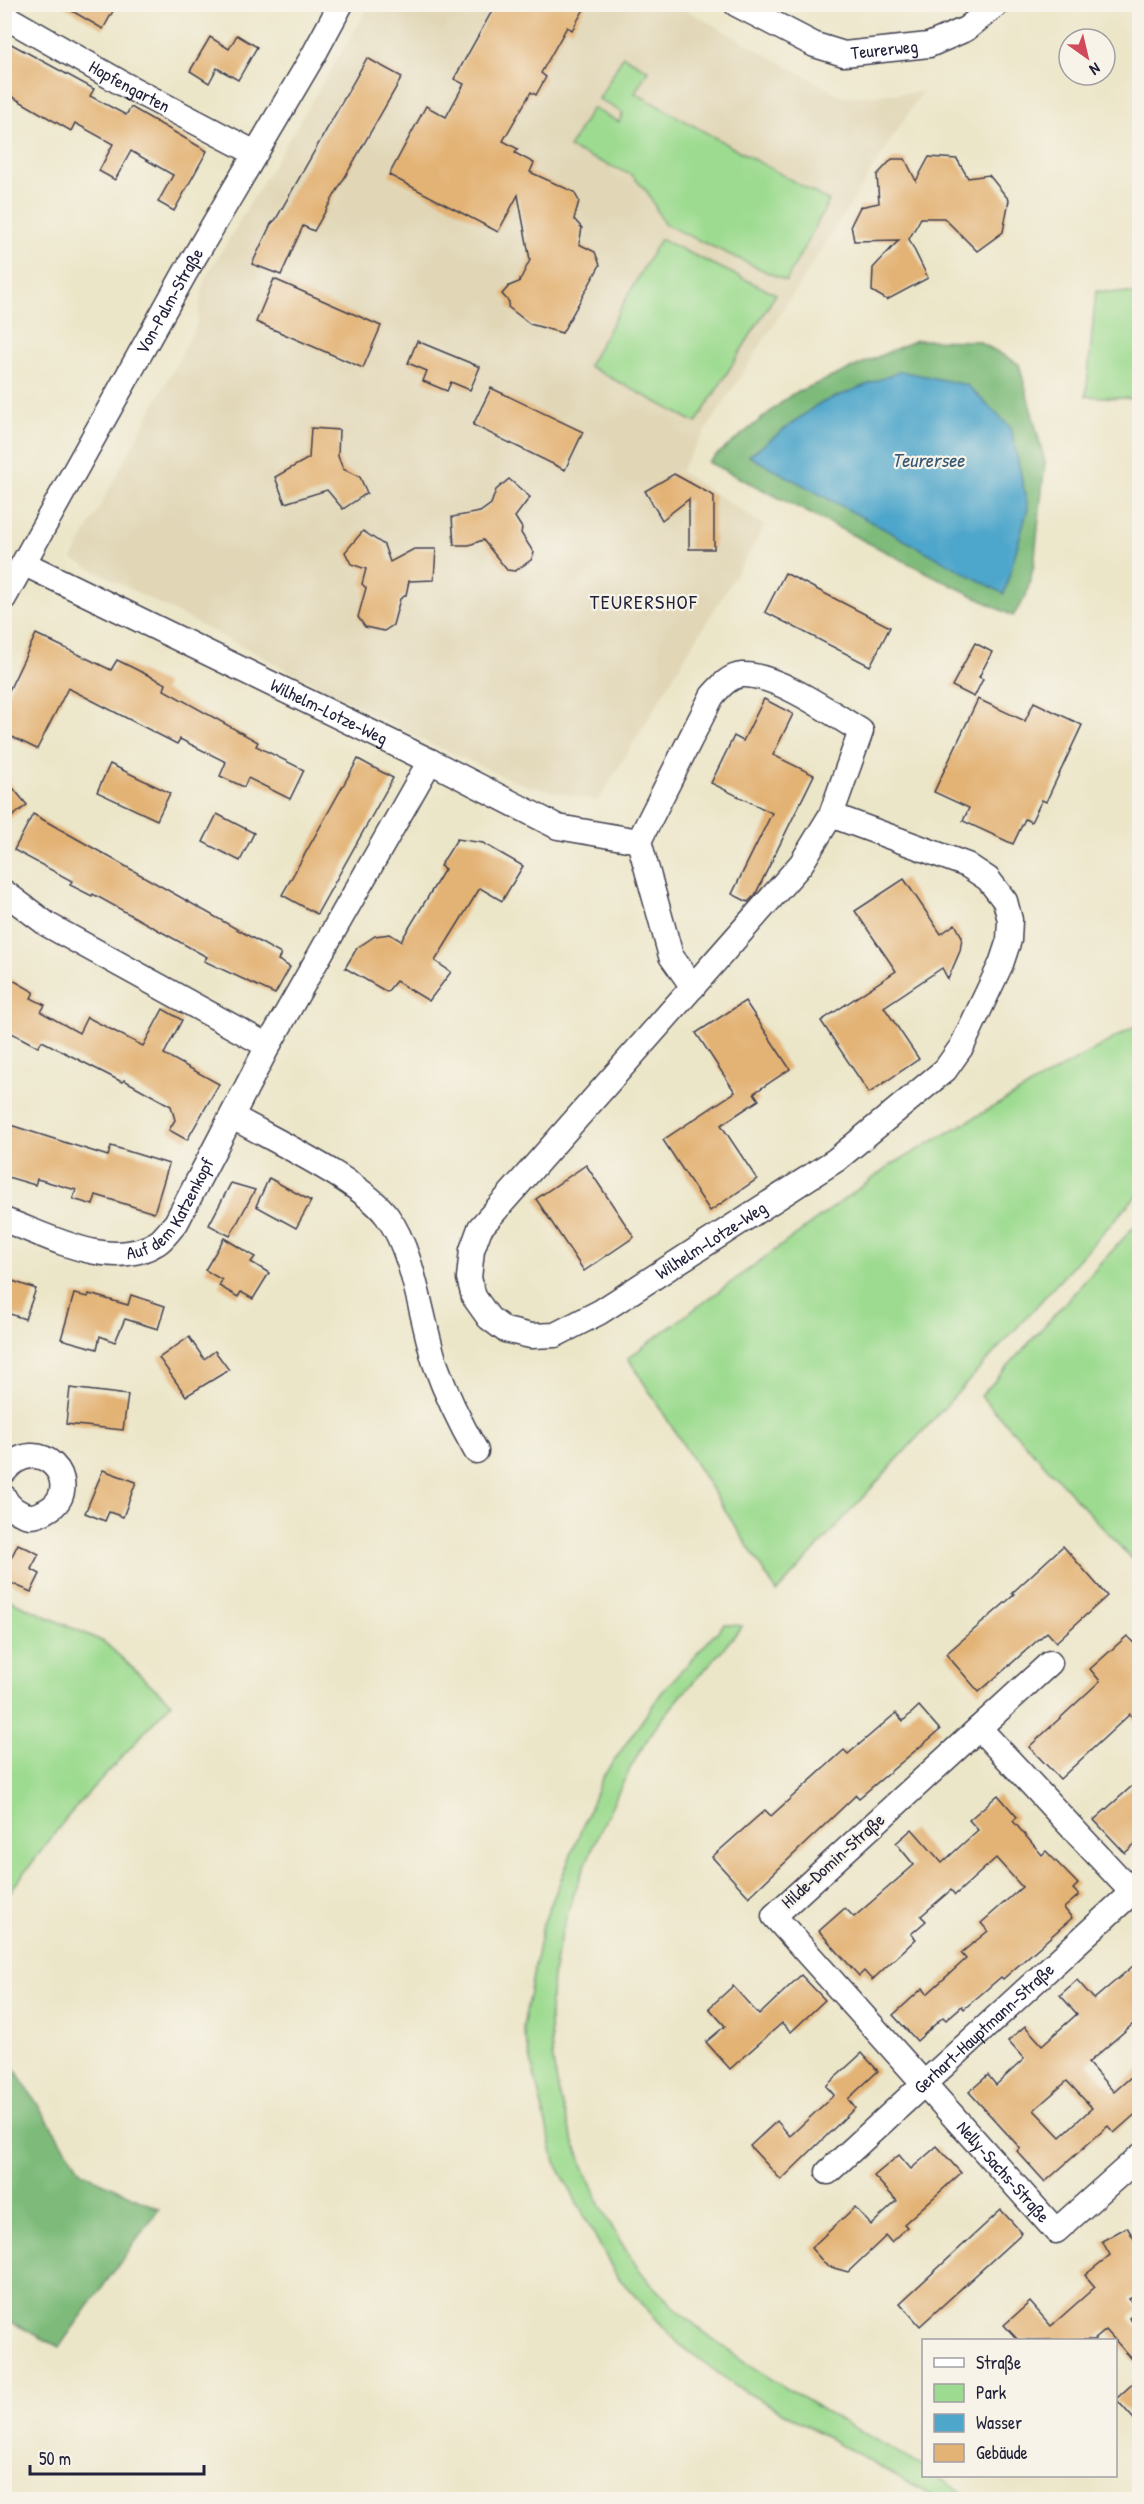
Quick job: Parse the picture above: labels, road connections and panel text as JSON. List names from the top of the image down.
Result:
{
  "streets": {
    "street": [
      "Teurerweg",
      "Hopfengarten",
      "Von-Palm-Straße",
      "Wilhelm-Lotze-Weg",
      "Auf dem Katzenkopf",
      "Hilde-Domin-Straße",
      "Gerhart-Hauptmann-Straße",
      "Nelly-Sachs-Straße"
    ]
  },
  "crossings": [
    ["Hopfengarten", "Von-Palm-Straße"],
    ["Von-Palm-Straße", "Wilhelm-Lotze-Weg"],
    ["Wilhelm-Lotze-Weg", "Auf dem Katzenkopf"],
    ["Hilde-Domin-Straße", "Gerhart-Hauptmann-Straße"],
    ["Hilde-Domin-Straße", "Nelly-Sachs-Straße"],
    ["Gerhart-Hauptmann-Straße", "Nelly-Sachs-Straße"]
  ],
  "districts": ["TEURERSHOF"],
  "water": ["Teurersee"],
  "legend": [
    "Straße",
    "Park",
    "Wasser",
    "Gebäude"
  ],
  "scale_bar": "50 m",
  "north": "bottom right"
}
